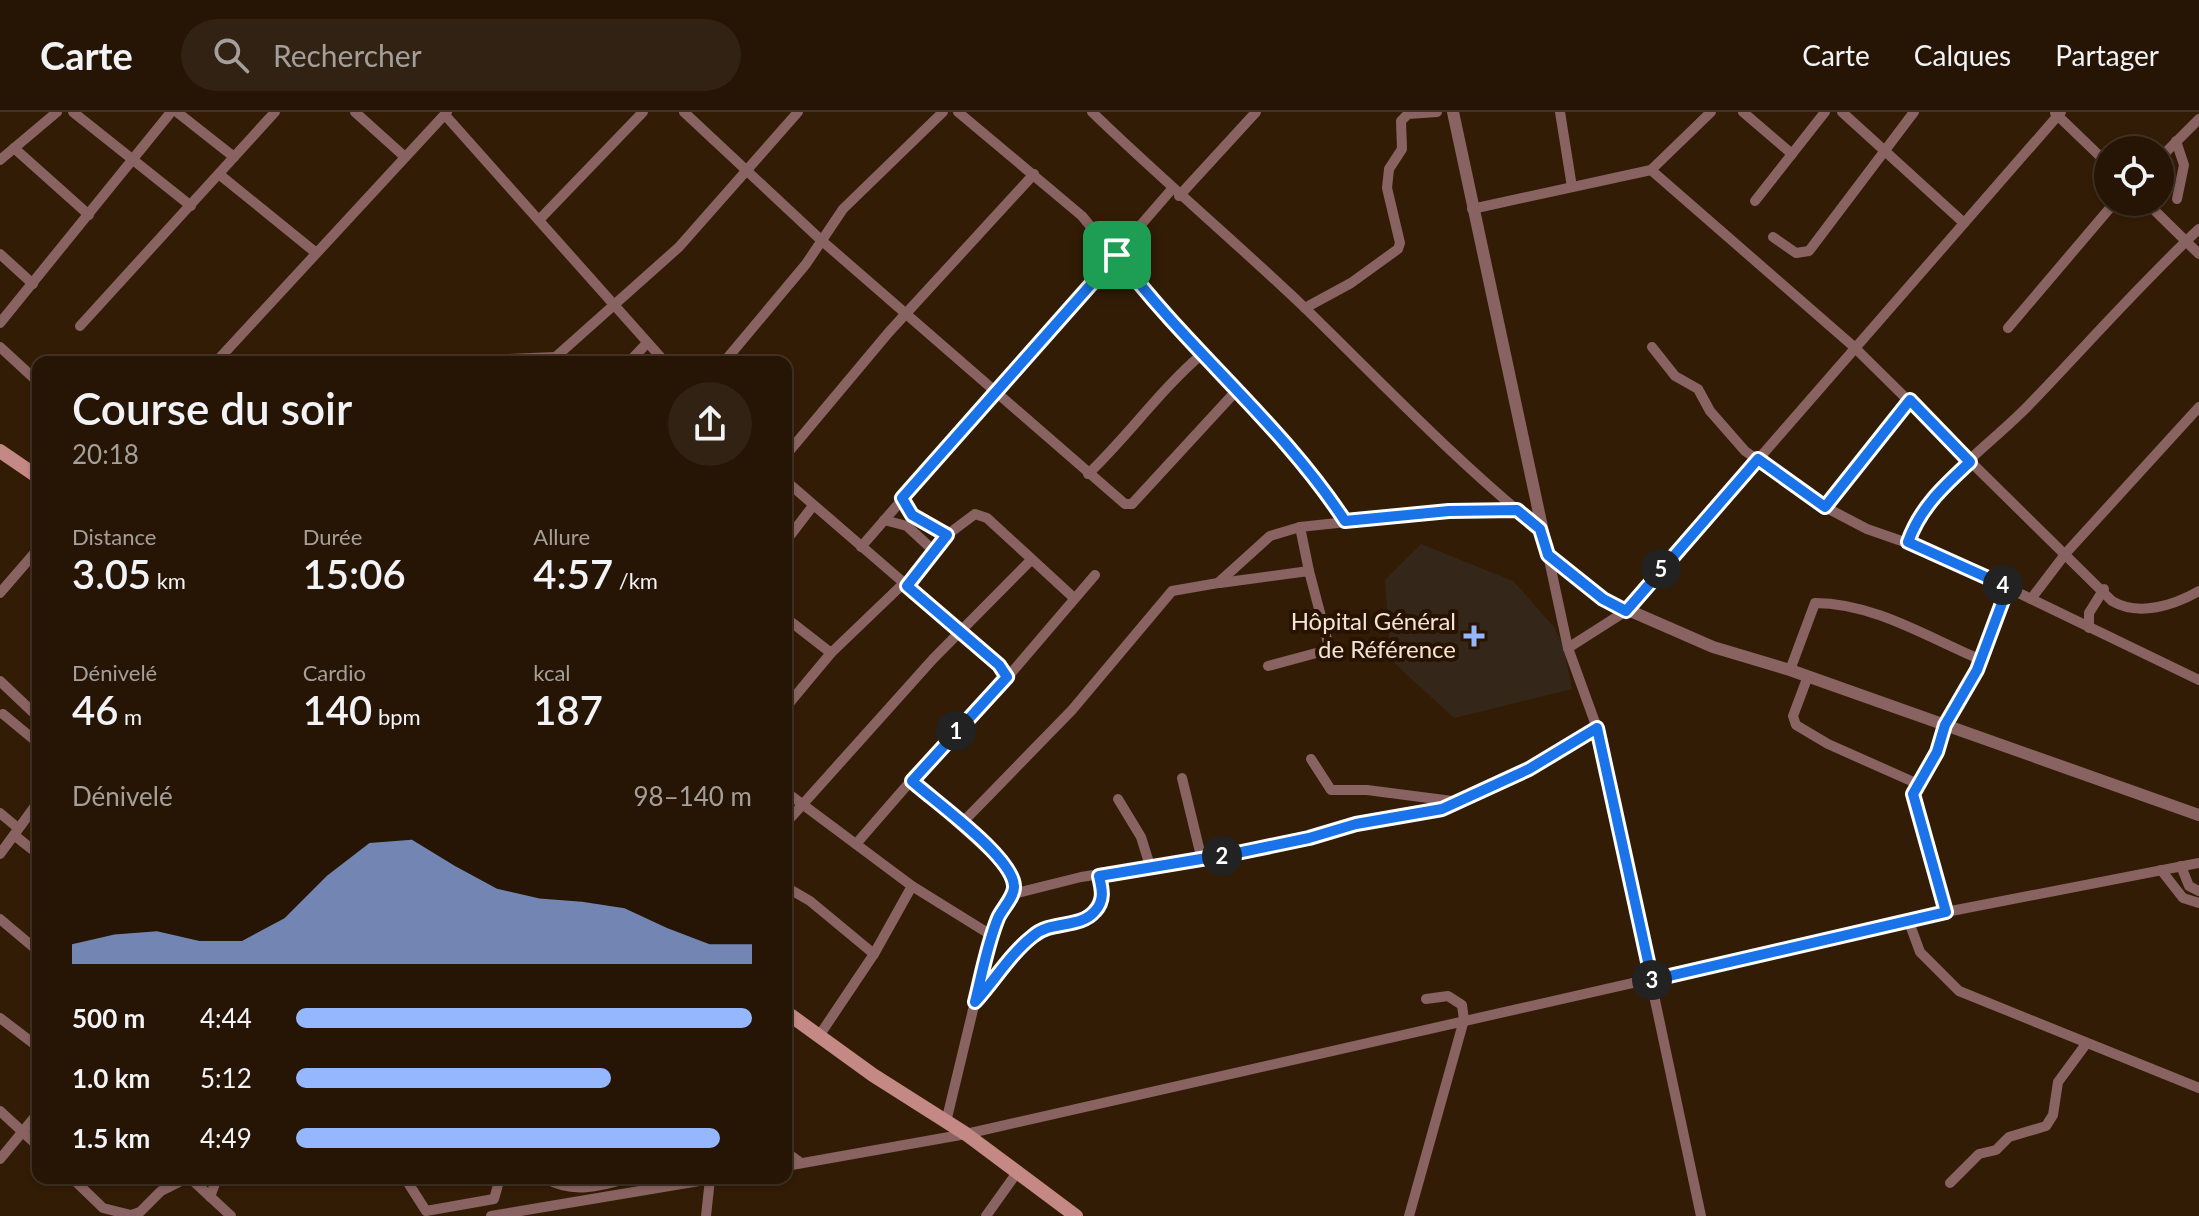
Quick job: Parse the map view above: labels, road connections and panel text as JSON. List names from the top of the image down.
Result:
{
  "places": {
    "health": ["Hôpital Général de Référence"]
  },
  "page": {
    "header": "Carte",
    "search": "Rechercher",
    "nav": ["Carte", "Calques", "Partager"],
    "heading": ["Course du soir", "20:18"],
    "stats": [
      ["Distance", "3.05 km"],
      ["Durée", "15:06"],
      ["Allure", "4:57 /km"],
      ["Dénivelé", "46 m"],
      ["Cardio", "140 bpm"],
      ["kcal", "187"]
    ],
    "pins": [
      "5",
      "4",
      "1",
      "2",
      "3"
    ],
    "chart": ["Dénivelé", "98–140 m"],
    "list": [
      {
        "name": "500 m",
        "note": "4:44"
      },
      {
        "name": "1.0 km",
        "note": "5:12"
      },
      {
        "name": "1.5 km",
        "note": "4:49"
      }
    ]
  }
}
